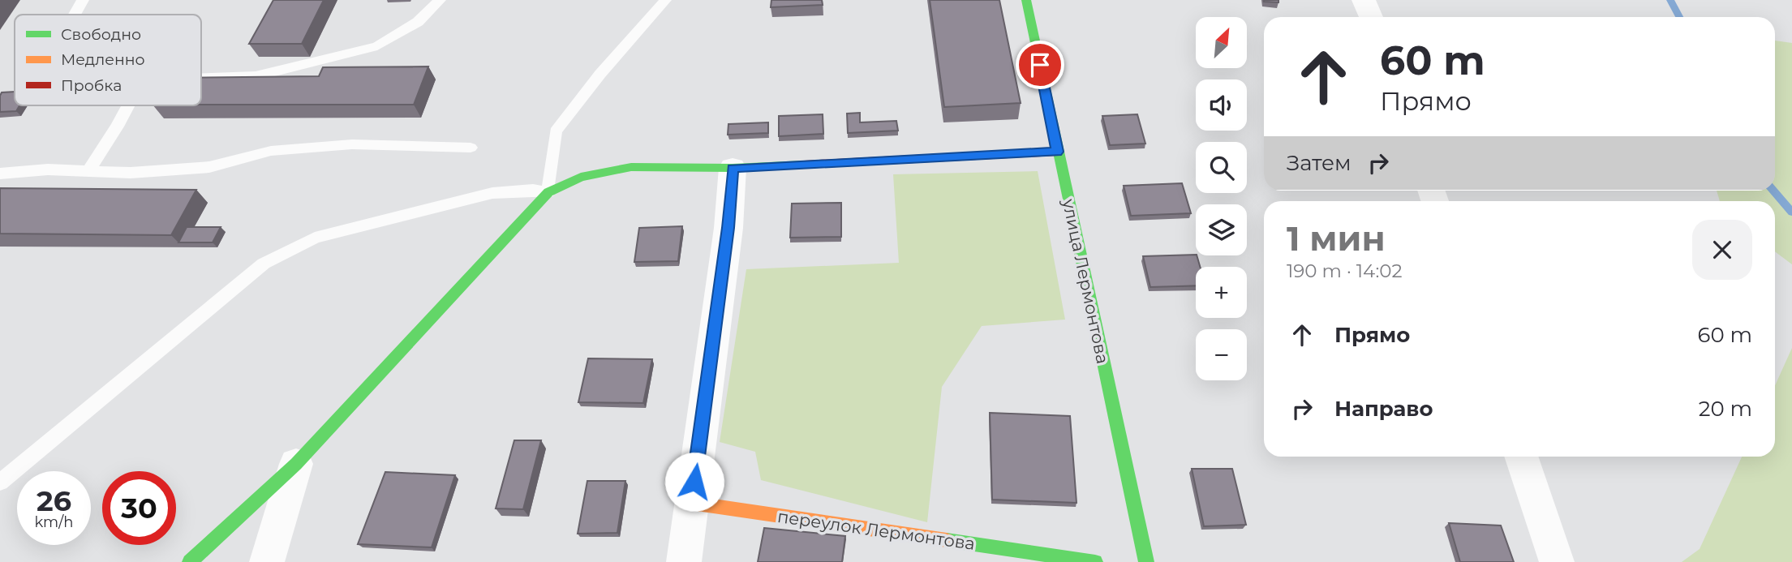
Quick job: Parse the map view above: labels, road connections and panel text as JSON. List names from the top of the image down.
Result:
{
  "streets": {
    "street": ["улица Лермонтова", "переулок Лермонтова"]
  },
  "legend": ["Свободно", "Медленно", "Пробка"],
  "north": "top right",
  "page": {
    "map_buttons": ["+", "−"],
    "turn": ["60 m", "Прямо"],
    "then": "Затем",
    "heading": ["1 мин", "190 m · 14:02"],
    "list": [
      {
        "name": "Прямо",
        "value": "60 m"
      },
      {
        "name": "Направо",
        "value": "20 m"
      }
    ],
    "speed": "26 km/h",
    "limit": "30"
  }
}
